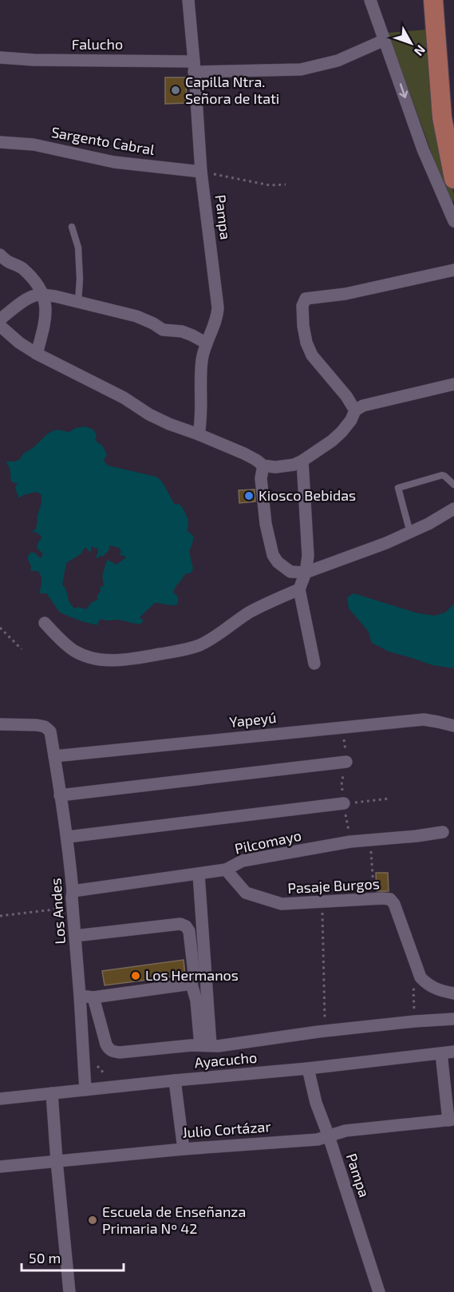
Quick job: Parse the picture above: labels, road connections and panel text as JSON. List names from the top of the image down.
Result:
{
  "streets": {
    "street": [
      "Falucho",
      "Sargento Cabral",
      "Pampa",
      "Yapeyú",
      "Pilcomayo",
      "Pasaje Burgos",
      "Los Andes",
      "Ayacucho",
      "Julio Cortázar"
    ]
  },
  "crossings": [
    ["Falucho", "Pampa"],
    ["Sargento Cabral", "Pampa"],
    ["Pampa", "Ayacucho"],
    ["Pampa", "Julio Cortázar"],
    ["Yapeyú", "Los Andes"],
    ["Pilcomayo", "Pasaje Burgos"],
    ["Pilcomayo", "Los Andes"],
    ["Los Andes", "Ayacucho"]
  ],
  "places": [
    "Capilla Ntra. Señora de Itati",
    "Kiosco Bebidas",
    "Los Hermanos",
    "Escuela de Enseñanza Primaria Nº 42"
  ],
  "scale_bar": "50 m",
  "north": "bottom right"
}
